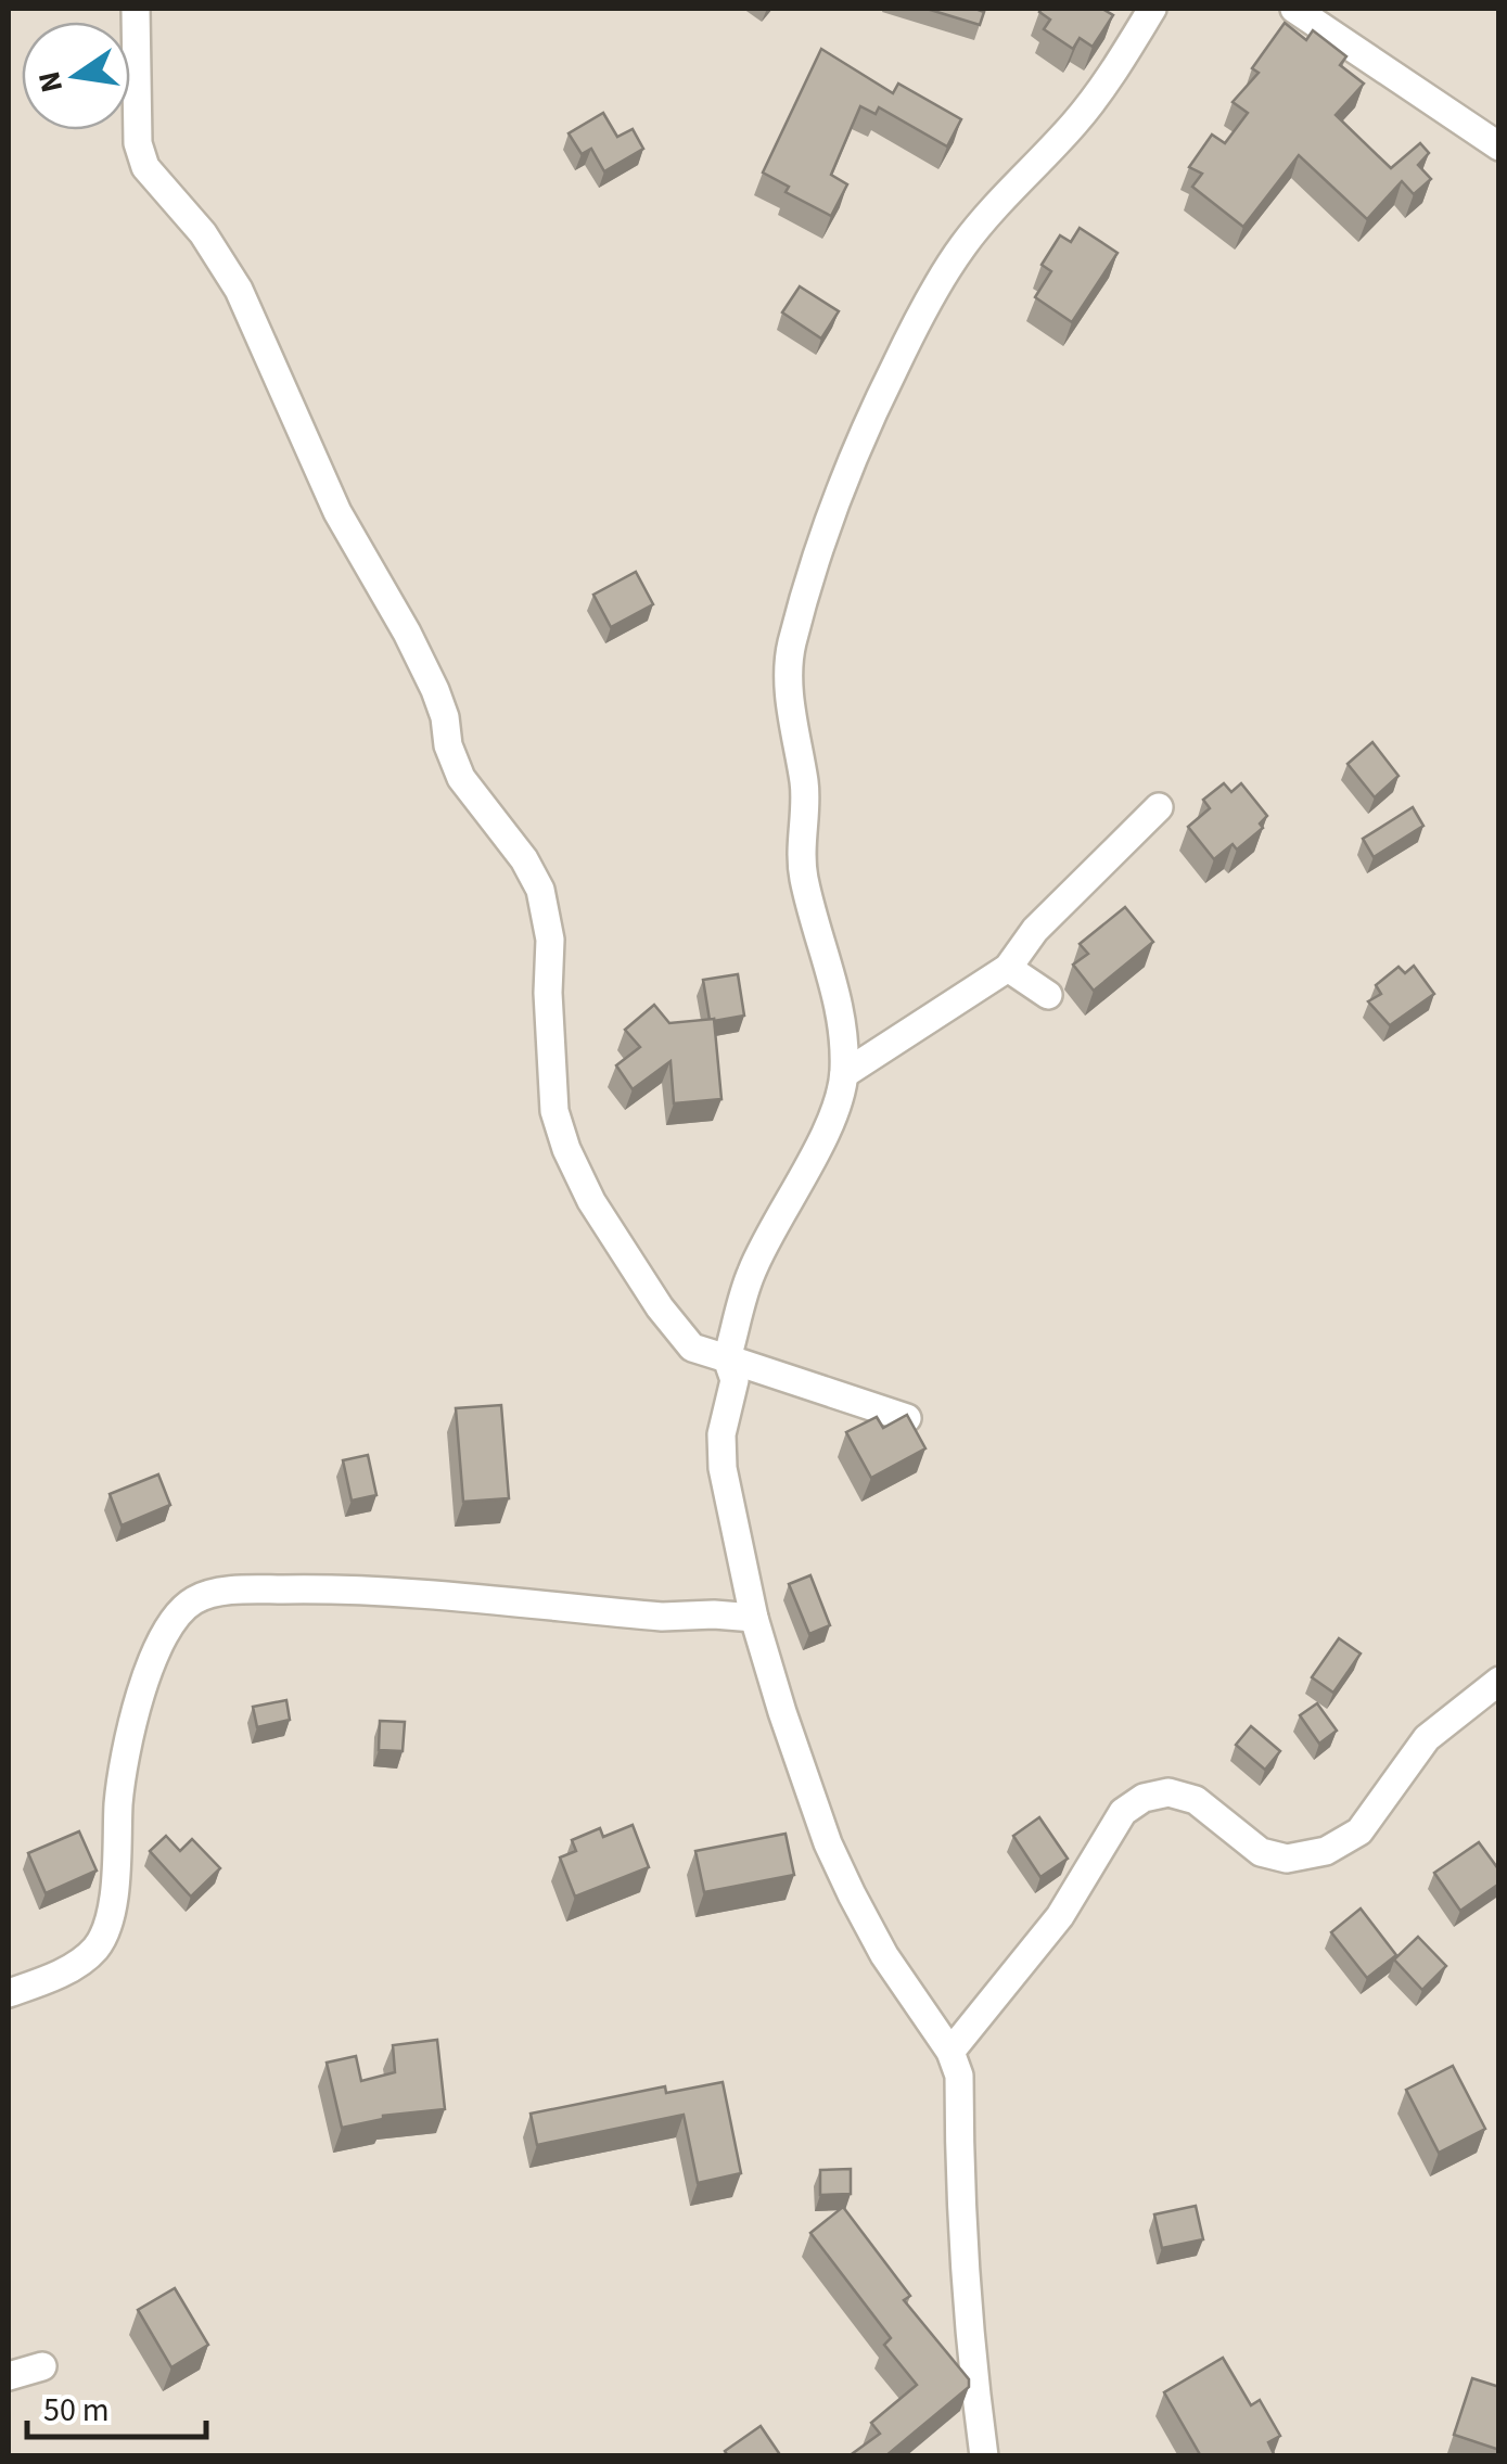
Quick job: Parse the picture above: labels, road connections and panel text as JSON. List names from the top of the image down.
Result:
{
  "scale_bar": "50 m",
  "north": "left"
}
